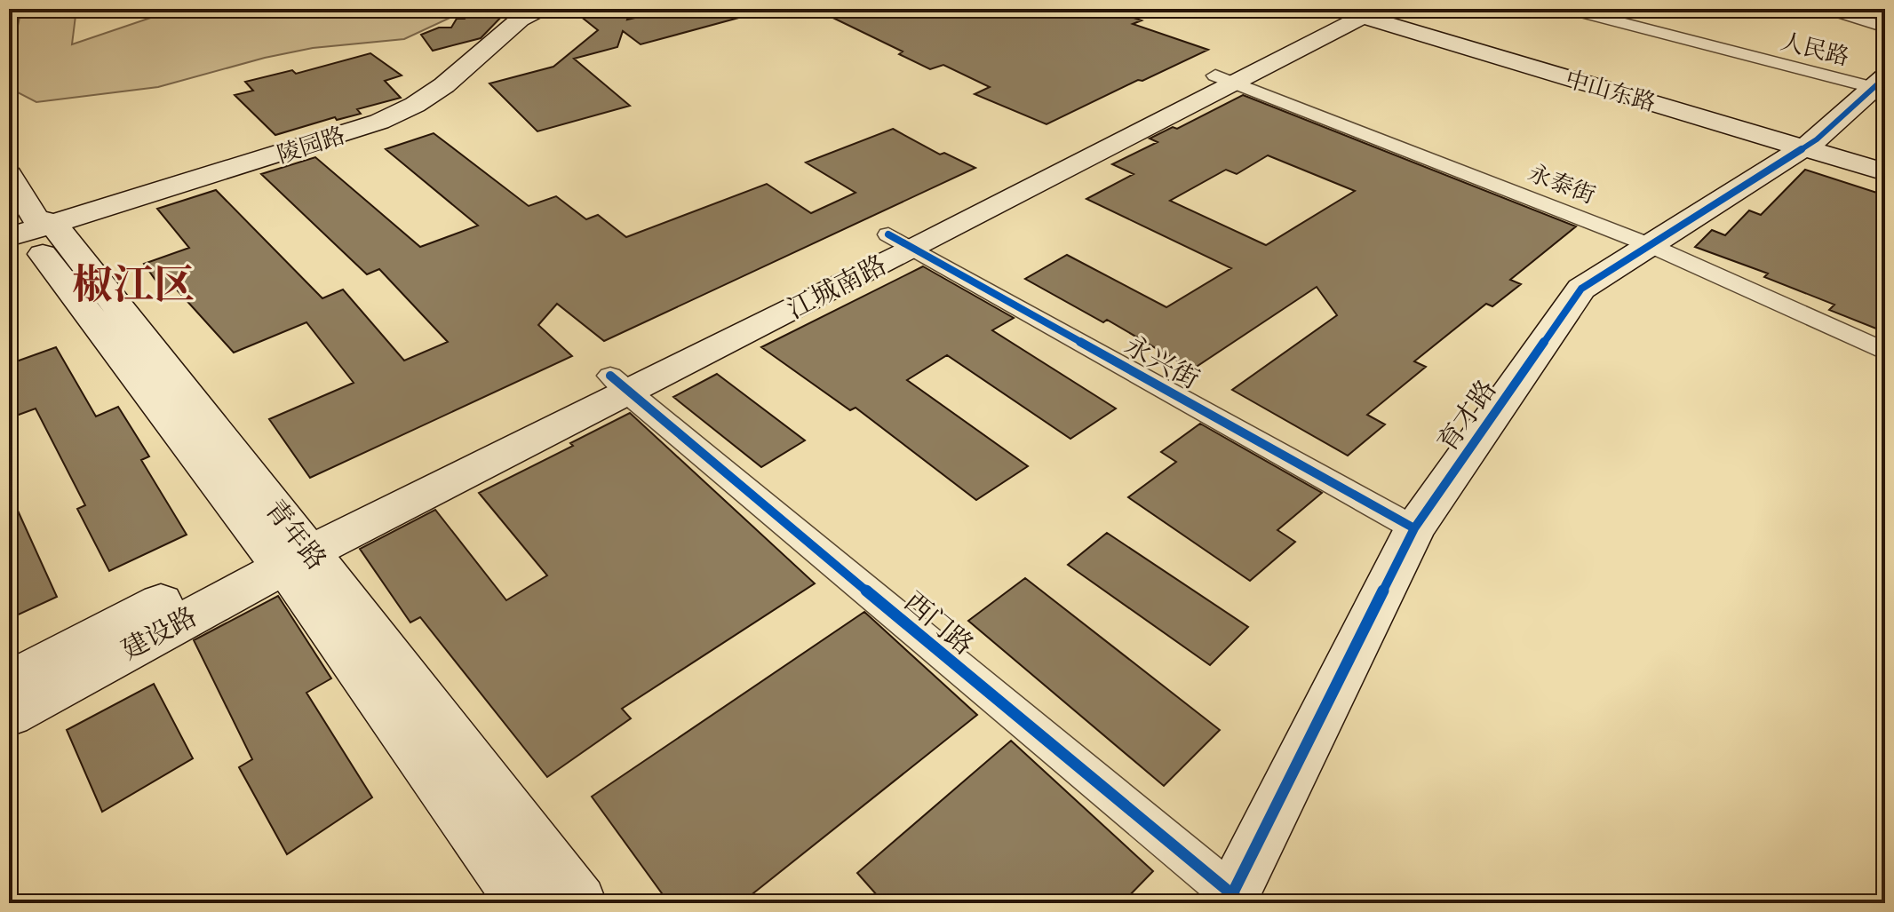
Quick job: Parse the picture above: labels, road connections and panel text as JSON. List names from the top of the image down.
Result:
{
  "streets": {
    "main road": [
      "中山东路",
      "陵园路",
      "江城南路",
      "育才路",
      "青年路",
      "建设路"
    ],
    "street": [
      "人民路",
      "永泰街",
      "永兴街",
      "西门路"
    ]
  },
  "crossings": [
    ["人民路", "育才路"],
    ["中山东路", "江城南路"],
    ["中山东路", "育才路"],
    ["永泰街", "江城南路"],
    ["永泰街", "育才路"],
    ["江城南路", "永兴街"],
    ["江城南路", "青年路"],
    ["江城南路", "西门路"],
    ["江城南路", "建设路"],
    ["永兴街", "育才路"],
    ["育才路", "西门路"],
    ["青年路", "建设路"]
  ],
  "districts": ["椒江区"]
}
